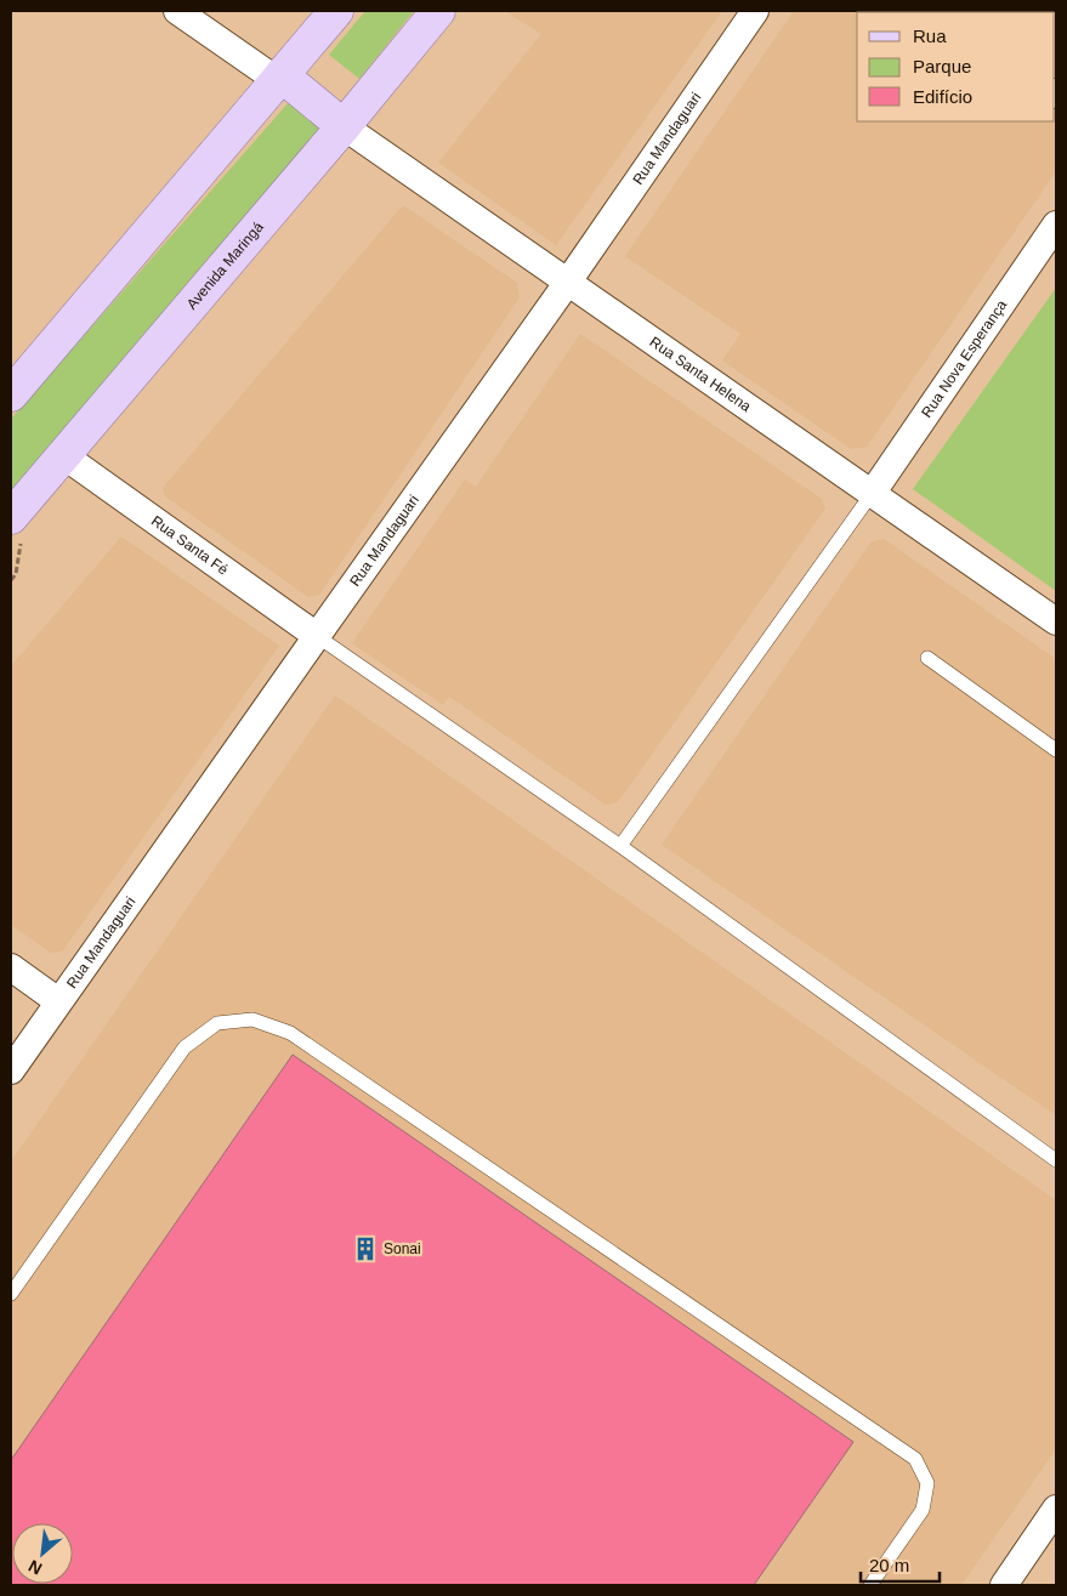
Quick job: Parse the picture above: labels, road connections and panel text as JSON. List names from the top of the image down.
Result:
{
  "streets": {
    "main road": ["Avenida Maringá"],
    "street": [
      "Rua Mandaguari",
      "Rua Nova Esperança",
      "Rua Santa Helena",
      "Rua Santa Fé"
    ]
  },
  "crossings": [
    ["Rua Mandaguari", "Rua Santa Helena"],
    ["Rua Mandaguari", "Rua Santa Fé"],
    ["Avenida Maringá", "Rua Santa Helena"],
    ["Avenida Maringá", "Rua Santa Fé"],
    ["Rua Nova Esperança", "Rua Santa Helena"]
  ],
  "places": {
    "building": ["Sonai"]
  },
  "legend": ["Rua", "Parque", "Edifício"],
  "scale_bar": "20 m",
  "north": "bottom left"
}
